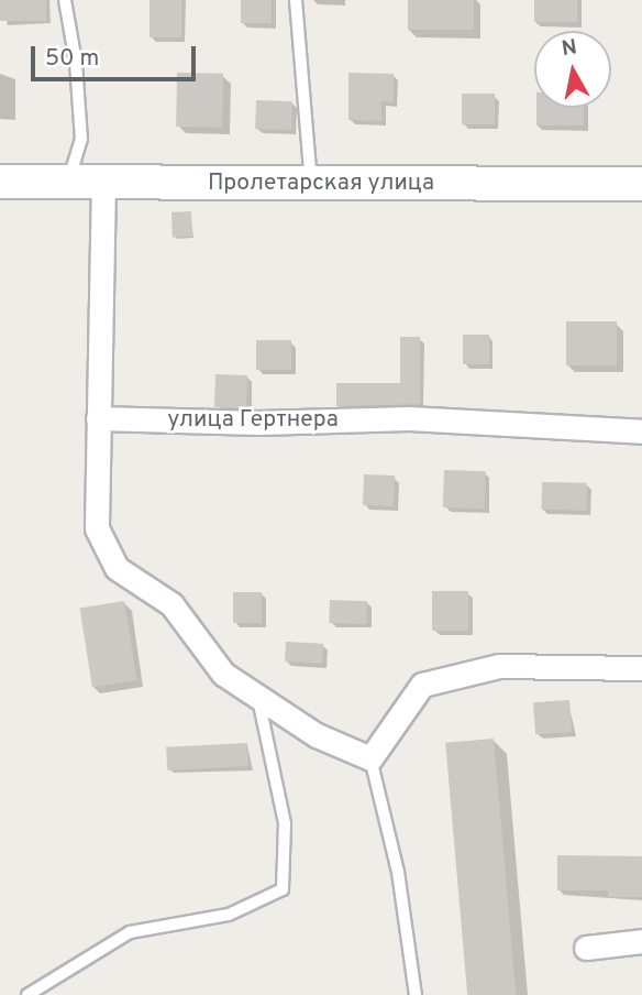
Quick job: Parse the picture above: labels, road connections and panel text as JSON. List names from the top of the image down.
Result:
{
  "streets": {
    "main road": ["Пролетарская улица"],
    "street": ["улица Гертнера"]
  },
  "scale_bar": "50 m",
  "north": "top"
}
